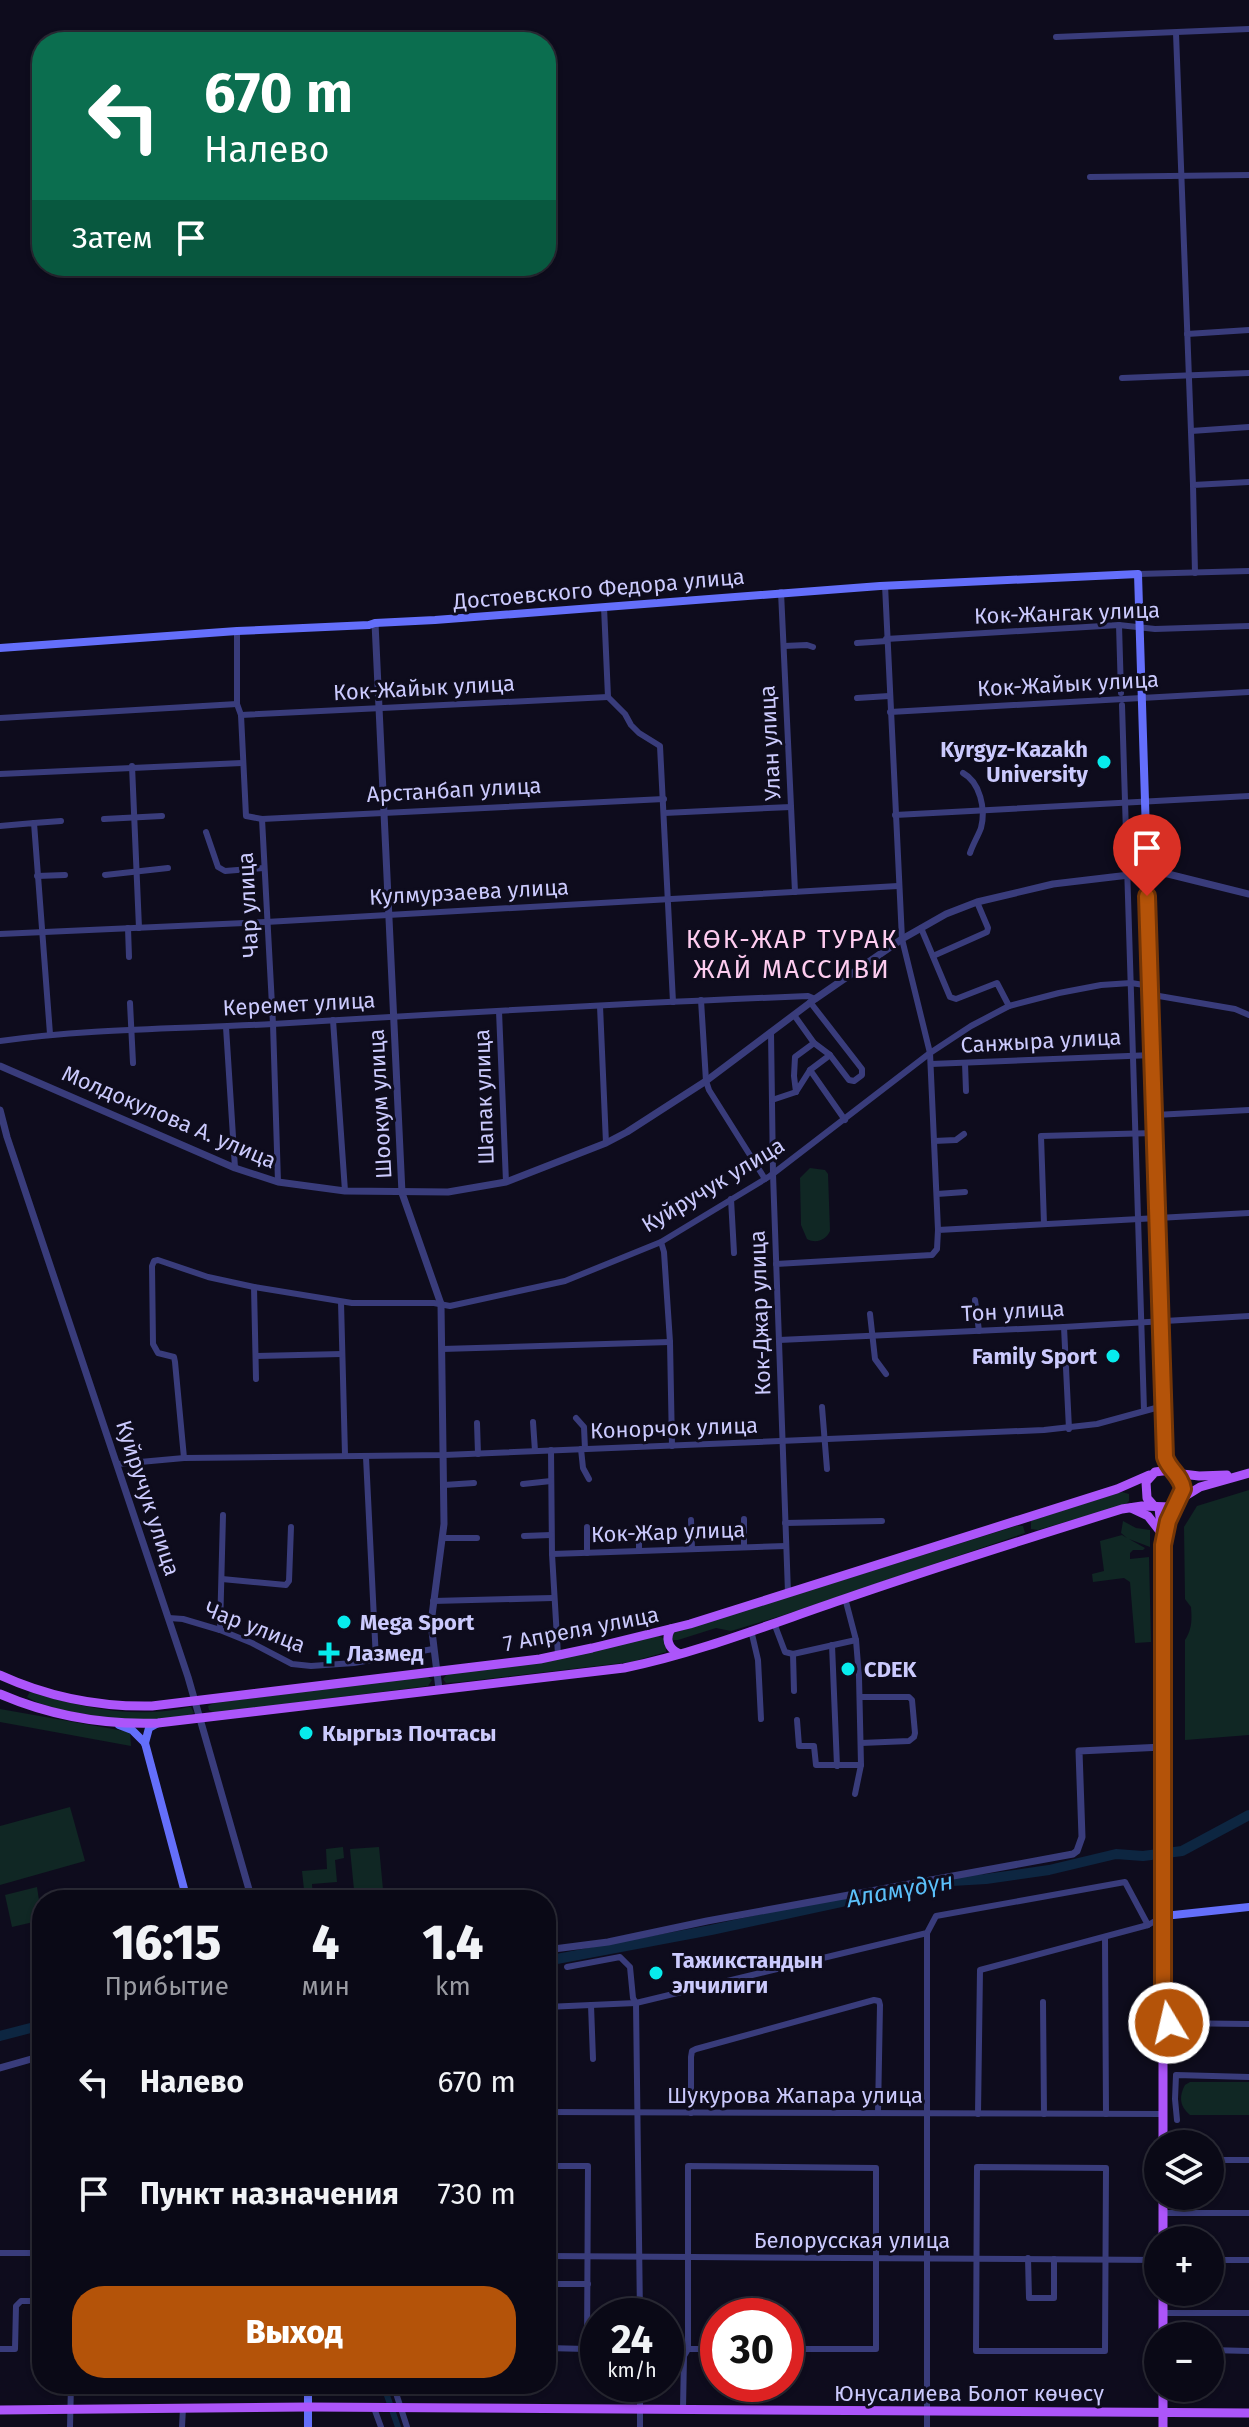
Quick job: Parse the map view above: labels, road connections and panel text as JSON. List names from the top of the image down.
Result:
{
  "streets": {
    "main road": ["Достоевского Федора улица", "7 Апреля улица", "Юнусалиева Болот көчөсү"],
    "street": [
      "Кок-Жангак улица",
      "Кок-Жайык улица",
      "Улан улица",
      "Арстанбап улица",
      "Кулмурзаева улица",
      "Чар улица",
      "Керемет улица",
      "Санжыра улица",
      "Шапак улица",
      "Шоокум улица",
      "Молдокулова А. улица",
      "Куйручук улица",
      "Тон улица",
      "Кок-Джар улица",
      "Конорчок улица",
      "Кок-Жар улица",
      "Шукурова Жапара улица",
      "Белорусская улица"
    ]
  },
  "crossings": [
    ["Достоевского Федора улица", "Улан улица"],
    ["Достоевского Федора улица", "Шоокум улица"],
    ["Кок-Жайык улица", "Шоокум улица"],
    ["Улан улица", "Кулмурзаева улица"],
    ["Арстанбап улица", "Чар улица"],
    ["Арстанбап улица", "Шоокум улица"],
    ["Кулмурзаева улица", "Чар улица"],
    ["Кулмурзаева улица", "Шоокум улица"],
    ["Чар улица", "Керемет улица"],
    ["Чар улица", "Шоокум улица"],
    ["Чар улица", "Молдокулова А. улица"],
    ["Чар улица", "Куйручук улица"],
    ["Керемет улица", "Шапак улица"],
    ["Керемет улица", "Шоокум улица"],
    ["Керемет улица", "Молдокулова А. улица"],
    ["Санжыра улица", "Молдокулова А. улица"],
    ["Санжыра улица", "Куйручук улица"],
    ["Шапак улица", "Молдокулова А. улица"],
    ["Шоокум улица", "Молдокулова А. улица"],
    ["Шоокум улица", "Куйручук улица"],
    ["Шоокум улица", "Конорчок улица"],
    ["Шоокум улица", "7 Апреля улица"],
    ["Молдокулова А. улица", "Кок-Джар улица"],
    ["Куйручук улица", "Кок-Джар улица"],
    ["Куйручук улица", "Конорчок улица"],
    ["Куйручук улица", "7 Апреля улица"],
    ["Тон улица", "Кок-Джар улица"],
    ["Кок-Джар улица", "Конорчок улица"],
    ["Кок-Джар улица", "Кок-Жар улица"],
    ["Кок-Джар улица", "7 Апреля улица"]
  ],
  "districts": ["КӨК-ЖАР ТУРАК ЖАЙ МАССИВИ"],
  "water": ["Аламүдүн"],
  "places": {
    "other": [
      "Kyrgyz-Kazakh University",
      "Family Sport",
      "Mega Sport",
      "CDEK",
      "Кыргыз Почтасы",
      "Тажикстандын элчилиги"
    ],
    "health": ["Лазмед"]
  },
  "page": {
    "turn": ["670 m", "Налево"],
    "then": "Затем",
    "eta": [
      "16:15",
      "Прибытие",
      "4",
      "мин",
      "1.4",
      "km"
    ],
    "list": [
      {
        "name": "Налево",
        "value": "670 m"
      },
      {
        "name": "Пункт назначения",
        "value": "730 m"
      }
    ],
    "map_buttons": ["+", "−"],
    "buttons": "Выход",
    "speed": "24 km/h",
    "limit": "30"
  }
}
